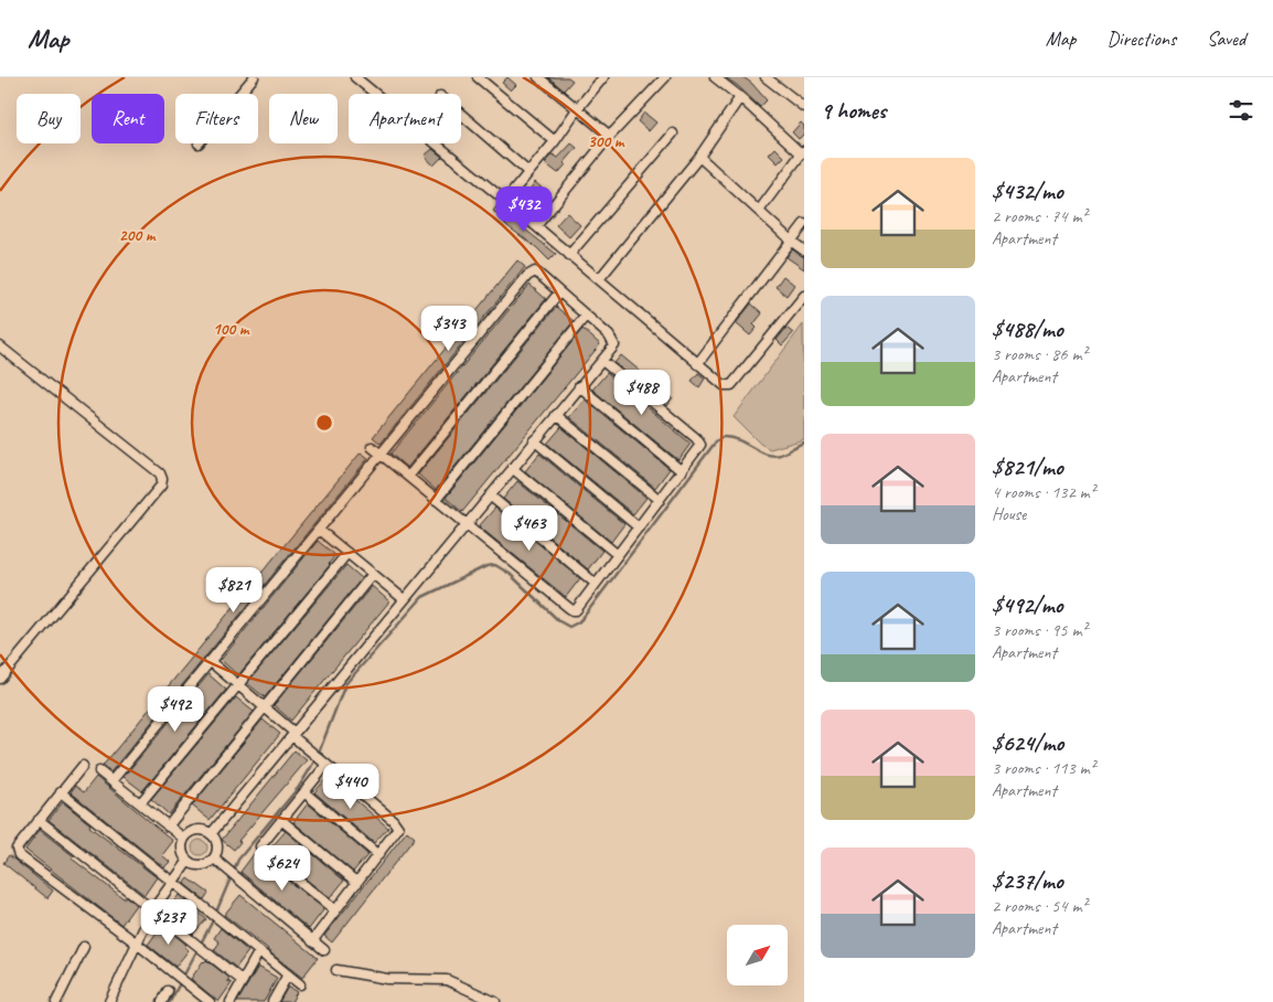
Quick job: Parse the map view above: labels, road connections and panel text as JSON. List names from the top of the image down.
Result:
{
  "north": "top right",
  "page": {
    "header": "Map",
    "nav": ["Map", "Directions", "Saved"],
    "heading": "9 homes",
    "chip": [
      "Buy",
      "Rent",
      "Filters",
      "New",
      "Apartment"
    ],
    "list": [
      {
        "name": "$432/mo",
        "note": "2 rooms · 74 m² · Apartment"
      },
      {
        "name": "$488/mo",
        "note": "3 rooms · 86 m² · Apartment"
      },
      {
        "name": "$821/mo",
        "note": "4 rooms · 132 m² · House"
      },
      {
        "name": "$492/mo",
        "note": "3 rooms · 95 m² · Apartment"
      },
      {
        "name": "$624/mo",
        "note": "3 rooms · 113 m² · Apartment"
      },
      {
        "name": "$237/mo",
        "note": "2 rooms · 54 m² · Apartment"
      }
    ],
    "price": [
      "$432",
      "$343",
      "$488",
      "$463",
      "$821",
      "$492",
      "$440",
      "$624",
      "$237"
    ]
  },
  "rings": ["300 m", "200 m", "100 m"]
}
